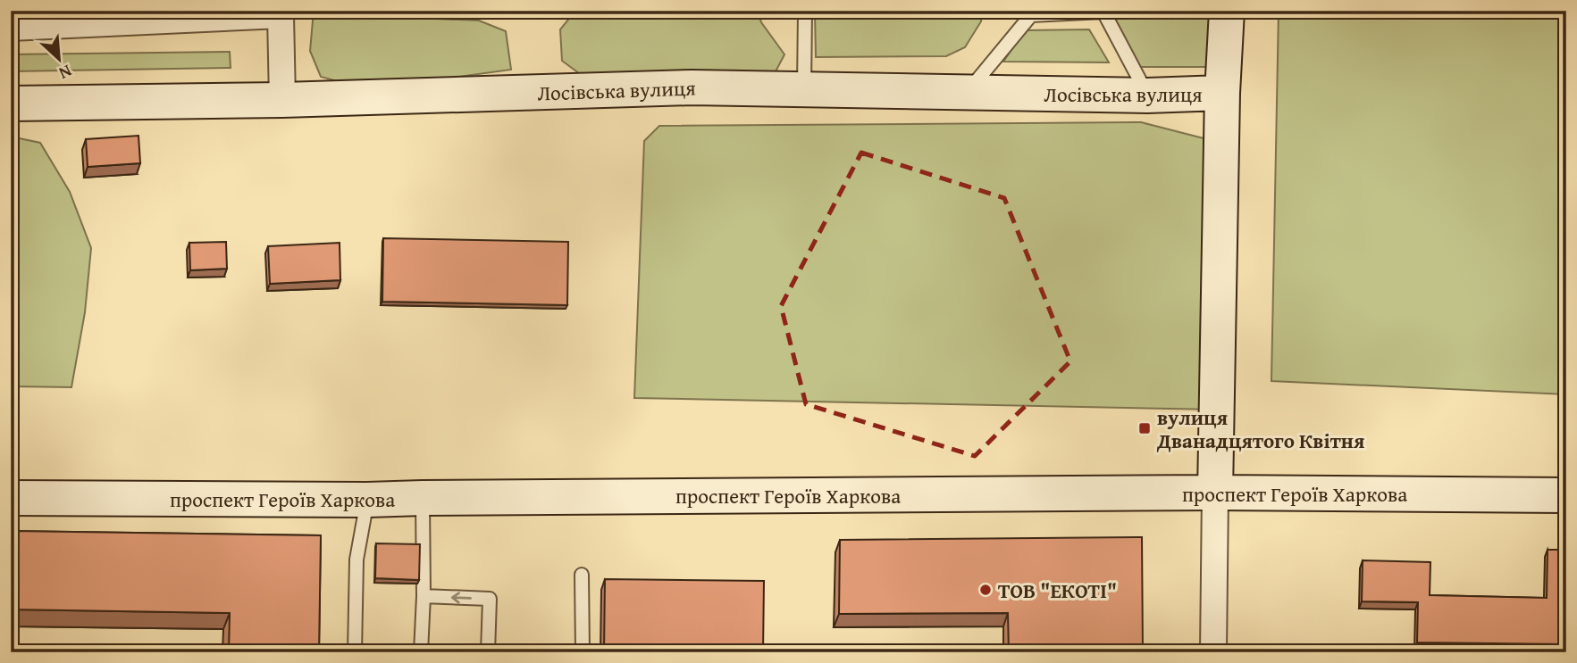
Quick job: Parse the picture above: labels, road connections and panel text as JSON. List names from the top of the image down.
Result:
{
  "streets": {
    "street": ["Лосівська вулиця", "проспект Героїв Харкова"]
  },
  "places": {
    "transit": ["вулиця Дванадцятого Квітня"],
    "other": ["ТОВ \"ЕКОТI\""]
  },
  "north": "bottom right"
}
